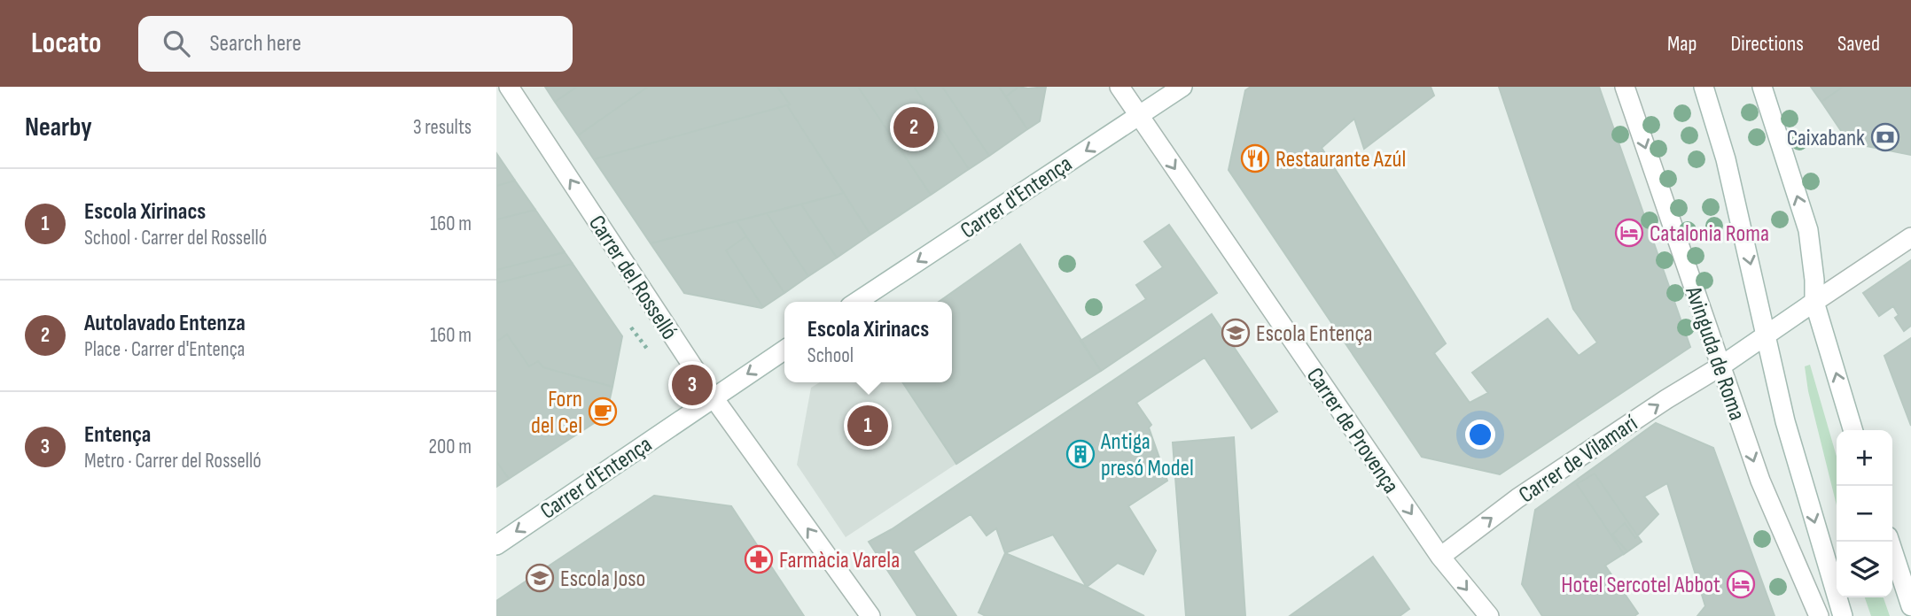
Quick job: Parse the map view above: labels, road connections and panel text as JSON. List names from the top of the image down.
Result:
{
  "streets": {
    "street": [
      "Carrer d'Entença",
      "Carrer del Rosselló",
      "Avinguda de Roma",
      "Carrer de Provença",
      "Carrer de Vilamarí"
    ]
  },
  "crossings": [
    ["Carrer d'Entença", "Carrer del Rosselló"],
    ["Carrer d'Entença", "Carrer de Provença"],
    ["Avinguda de Roma", "Carrer de Vilamarí"],
    ["Carrer de Provença", "Carrer de Vilamarí"]
  ],
  "one_way": [
    "Carrer d'Entença",
    "Carrer del Rosselló",
    "Carrer de Provença",
    "Carrer de Vilamarí"
  ],
  "places": {
    "bank": ["Caixabank"],
    "restaurant": ["Restaurante Azúl"],
    "hotel": ["Catalonia Roma", "Hotel Sercotel Abbot"],
    "school or university": ["Escola Entença", "Escola Joso"],
    "cafe": ["Forn del Cel"],
    "building": ["Antiga presó Model"],
    "pharmacy": ["Farmàcia Varela"]
  },
  "page": {
    "header": "Locato",
    "search": "Search here",
    "nav": ["Map", "Directions", "Saved"],
    "heading": ["Nearby", "3 results"],
    "pins": ["2", "3", "1"],
    "list": [
      {
        "mark": "1",
        "name": "Escola Xirinacs",
        "note": "School · Carrer del Rosselló",
        "value": "160 m"
      },
      {
        "mark": "2",
        "name": "Autolavado Entenza",
        "note": "Place · Carrer d'Entença",
        "value": "160 m"
      },
      {
        "mark": "3",
        "name": "Entença",
        "note": "Metro · Carrer del Rosselló",
        "value": "200 m"
      }
    ],
    "popup": ["Escola Xirinacs", "School"],
    "map_buttons": ["+", "−"]
  }
}
